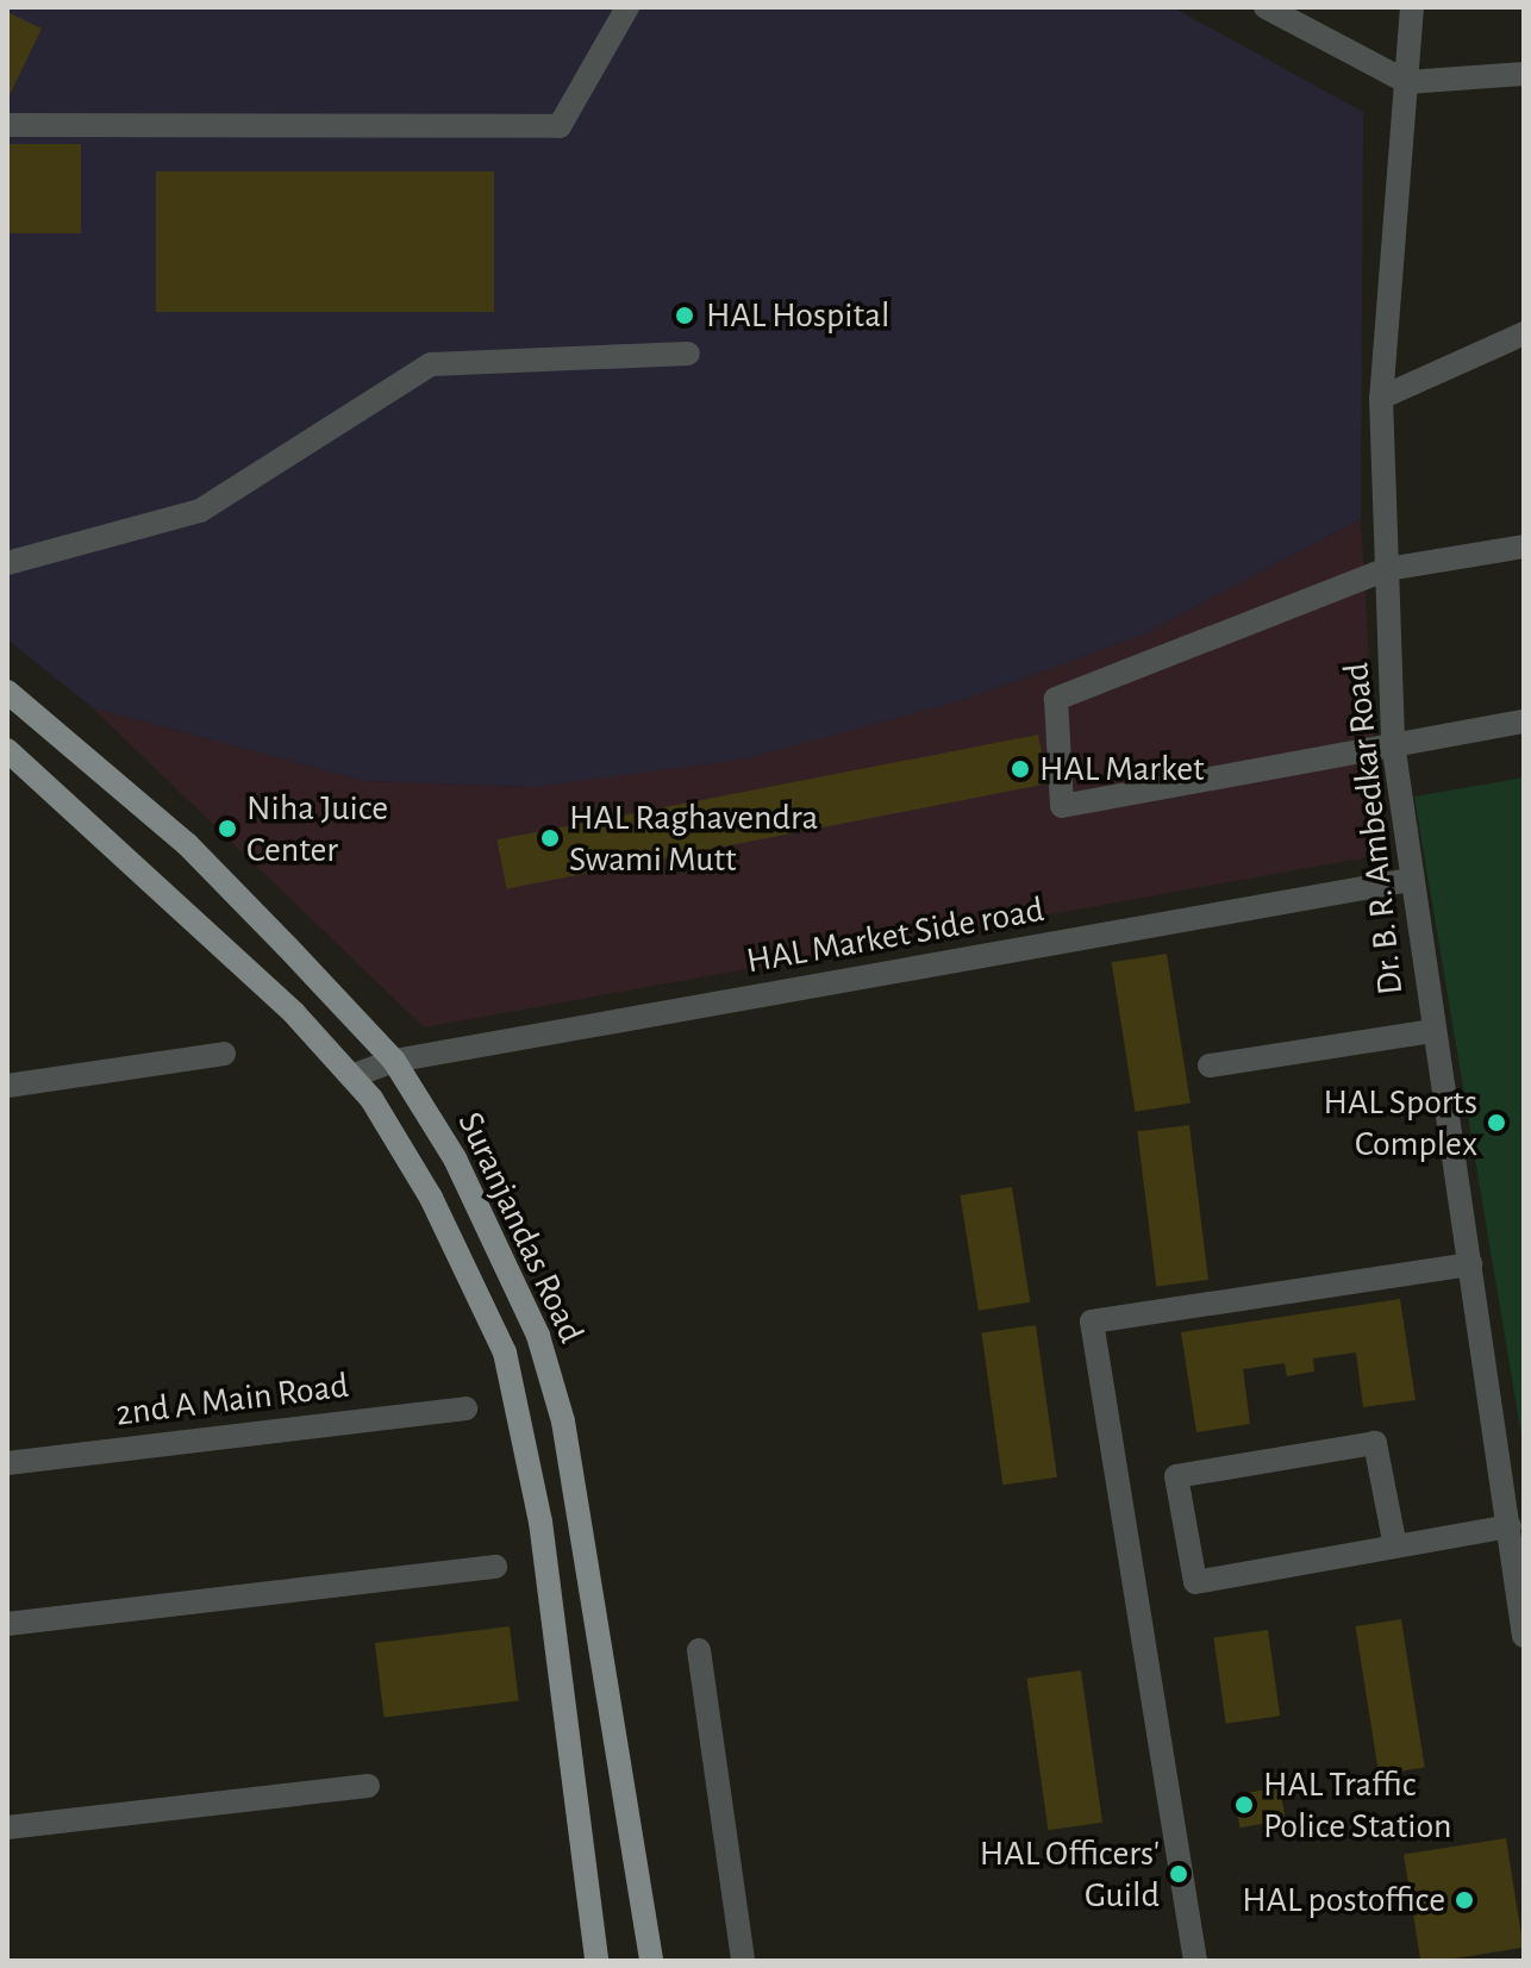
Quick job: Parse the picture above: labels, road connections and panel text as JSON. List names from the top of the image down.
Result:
{
  "streets": {
    "main road": ["Suranjandas Road"],
    "street": ["Dr. B. R. Ambedkar Road", "HAL Market Side road", "2nd A Main Road"]
  },
  "crossings": [
    ["Dr. B. R. Ambedkar Road", "HAL Market Side road"],
    ["HAL Market Side road", "Suranjandas Road"]
  ],
  "places": [
    "HAL Hospital",
    "HAL Market",
    "Niha Juice Center",
    "HAL Raghavendra Swami Mutt",
    "HAL Sports Complex",
    "HAL Traffic Police Station",
    "HAL Officers' Guild",
    "HAL postoffice"
  ]
}
